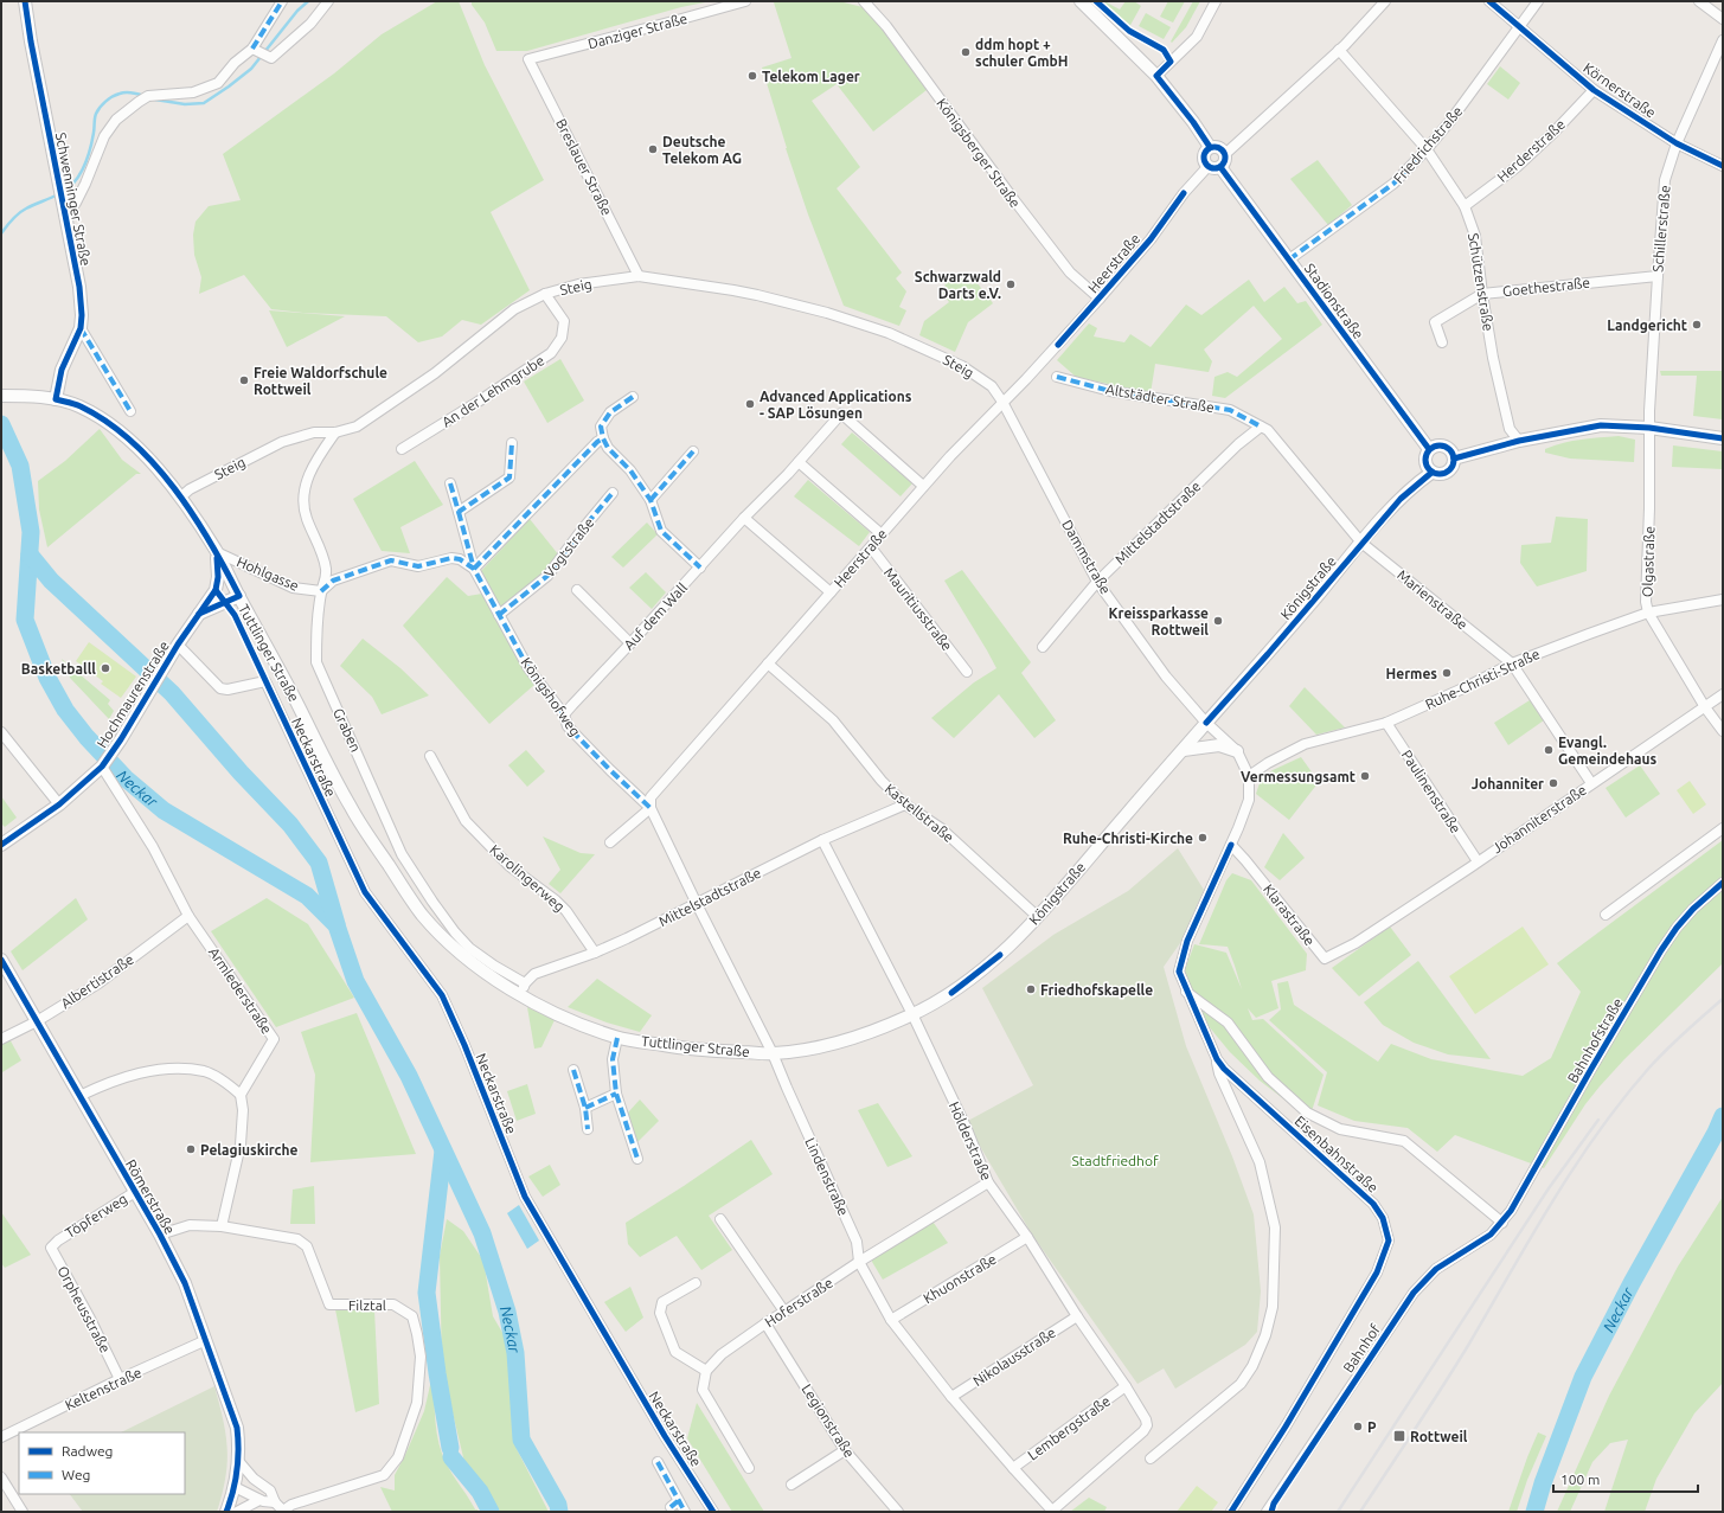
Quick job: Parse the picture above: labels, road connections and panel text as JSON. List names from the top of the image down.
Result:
{
  "streets": {
    "street": [
      "Danziger Straße",
      "Körnerstraße",
      "Friedrichstraße",
      "Herderstraße",
      "Königsberger Straße",
      "Breslauer Straße",
      "Schwenninger Straße",
      "Schillerstraße",
      "Heerstraße",
      "Schützenstraße",
      "Steig",
      "Goethestraße",
      "Stadionstraße",
      "An der Lehmgrube",
      "Altstädter Straße",
      "Mittelstadtstraße",
      "Vogtstraße",
      "Dammstraße",
      "Olgastraße",
      "Hohlgasse",
      "Königstraße",
      "Marienstraße",
      "Mauritiusstraße",
      "Auf dem Wall",
      "Tuttlinger Straße",
      "Ruhe-Christi-Straße",
      "Hochmaurenstraße",
      "Königshofweg",
      "Graben",
      "Neckarstraße",
      "Paulinenstraße",
      "Kastellstraße",
      "Johanniterstraße",
      "Karolingerweg",
      "Klarastraße",
      "Albertistraße",
      "Armlederstraße",
      "Bahnhofstraße",
      "Hölderstraße",
      "Eisenbahnstraße",
      "Lindenstraße",
      "Römerstraße",
      "Töpferweg",
      "Khuonstraße",
      "Hoferstraße",
      "Filztal",
      "Orpheusstraße",
      "Bahnhof",
      "Nikolausstraße",
      "Keltenstraße",
      "Legionstraße",
      "Lembergstraße"
    ]
  },
  "crossings": [
    ["Danziger Straße", "Breslauer Straße"],
    ["Körnerstraße", "Friedrichstraße"],
    ["Körnerstraße", "Herderstraße"],
    ["Körnerstraße", "Schillerstraße"],
    ["Friedrichstraße", "Schützenstraße"],
    ["Friedrichstraße", "Stadionstraße"],
    ["Herderstraße", "Schützenstraße"],
    ["Königsberger Straße", "Heerstraße"],
    ["Breslauer Straße", "Steig"],
    ["Schwenninger Straße", "Tuttlinger Straße"],
    ["Schillerstraße", "Goethestraße"],
    ["Schillerstraße", "Olgastraße"],
    ["Heerstraße", "Steig"],
    ["Heerstraße", "Stadionstraße"],
    ["Heerstraße", "Dammstraße"],
    ["Heerstraße", "Mauritiusstraße"],
    ["Heerstraße", "Auf dem Wall"],
    ["Heerstraße", "Königshofweg"],
    ["Heerstraße", "Kastellstraße"],
    ["Heerstraße", "Lindenstraße"],
    ["Schützenstraße", "Goethestraße"],
    ["Steig", "An der Lehmgrube"],
    ["Steig", "Dammstraße"],
    ["Steig", "Tuttlinger Straße"],
    ["Steig", "Graben"],
    ["Stadionstraße", "Königstraße"],
    ["Altstädter Straße", "Mittelstadtstraße"],
    ["Altstädter Straße", "Marienstraße"],
    ["Mittelstadtstraße", "Dammstraße"],
    ["Mittelstadtstraße", "Marienstraße"],
    ["Mittelstadtstraße", "Tuttlinger Straße"],
    ["Mittelstadtstraße", "Graben"],
    ["Mittelstadtstraße", "Kastellstraße"],
    ["Mittelstadtstraße", "Karolingerweg"],
    ["Mittelstadtstraße", "Hölderstraße"],
    ["Mittelstadtstraße", "Lindenstraße"],
    ["Vogtstraße", "Königshofweg"],
    ["Dammstraße", "Königstraße"],
    ["Dammstraße", "Eisenbahnstraße"],
    ["Olgastraße", "Ruhe-Christi-Straße"],
    ["Olgastraße", "Johanniterstraße"],
    ["Hohlgasse", "Tuttlinger Straße"],
    ["Hohlgasse", "Hochmaurenstraße"],
    ["Hohlgasse", "Graben"],
    ["Königstraße", "Marienstraße"],
    ["Königstraße", "Tuttlinger Straße"],
    ["Königstraße", "Kastellstraße"],
    ["Königstraße", "Hölderstraße"],
    ["Königstraße", "Eisenbahnstraße"],
    ["Königstraße", "Lindenstraße"],
    ["Marienstraße", "Ruhe-Christi-Straße"],
    ["Marienstraße", "Johanniterstraße"],
    ["Auf dem Wall", "Königshofweg"],
    ["Tuttlinger Straße", "Hochmaurenstraße"],
    ["Tuttlinger Straße", "Graben"],
    ["Tuttlinger Straße", "Lindenstraße"],
    ["Ruhe-Christi-Straße", "Paulinenstraße"],
    ["Ruhe-Christi-Straße", "Eisenbahnstraße"],
    ["Hochmaurenstraße", "Neckarstraße"],
    ["Hochmaurenstraße", "Armlederstraße"],
    ["Königshofweg", "Lindenstraße"],
    ["Paulinenstraße", "Johanniterstraße"],
    ["Johanniterstraße", "Klarastraße"],
    ["Klarastraße", "Eisenbahnstraße"],
    ["Albertistraße", "Armlederstraße"],
    ["Albertistraße", "Römerstraße"],
    ["Bahnhofstraße", "Bahnhof"],
    ["Hölderstraße", "Lindenstraße"],
    ["Hölderstraße", "Khuonstraße"],
    ["Hölderstraße", "Hoferstraße"],
    ["Hölderstraße", "Nikolausstraße"],
    ["Hölderstraße", "Lembergstraße"],
    ["Lindenstraße", "Khuonstraße"],
    ["Lindenstraße", "Hoferstraße"],
    ["Lindenstraße", "Nikolausstraße"],
    ["Lindenstraße", "Lembergstraße"],
    ["Römerstraße", "Töpferweg"],
    ["Römerstraße", "Keltenstraße"],
    ["Töpferweg", "Orpheusstraße"],
    ["Hoferstraße", "Legionstraße"],
    ["Orpheusstraße", "Keltenstraße"]
  ],
  "water": ["Neckar"],
  "parks": ["Stadtfriedhof"],
  "places": {
    "other": [
      "ddm hopt + schuler GmbH",
      "Telekom Lager",
      "Deutsche Telekom AG",
      "Schwarzwald Darts e.V.",
      "Landgericht",
      "Freie Waldorfschule Rottweil",
      "Advanced Applications - SAP Lösungen",
      "Kreissparkasse Rottweil",
      "Basketballl",
      "Hermes",
      "Evangl. Gemeindehaus",
      "Vermessungsamt",
      "Johanniter",
      "Ruhe-Christi-Kirche",
      "Friedhofskapelle",
      "Pelagiuskirche",
      "P"
    ],
    "transit": ["Rottweil"]
  },
  "legend": ["Radweg", "Weg"],
  "scale_bar": "100 m"
}
